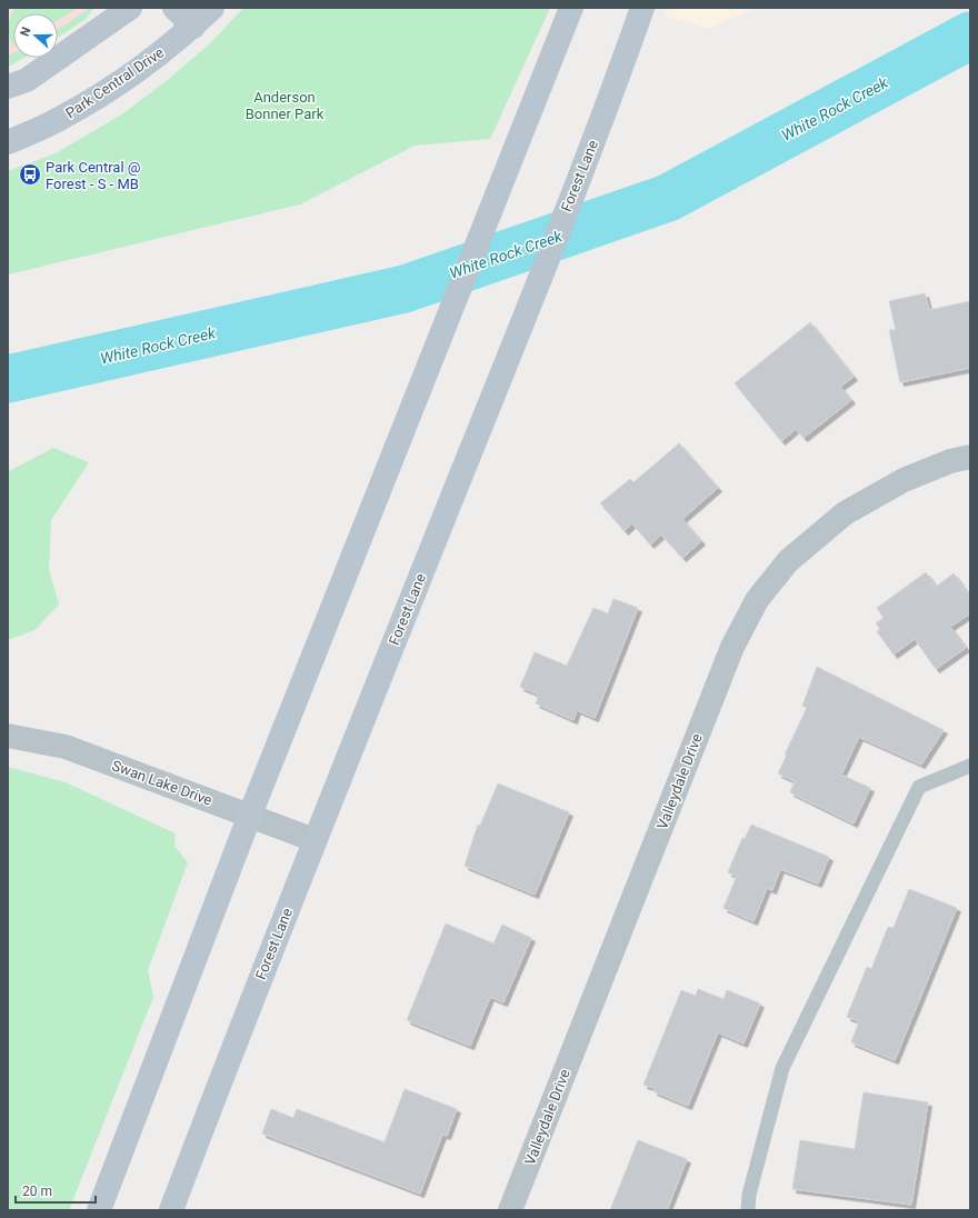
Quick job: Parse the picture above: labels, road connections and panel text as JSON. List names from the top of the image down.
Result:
{
  "streets": {
    "main road": ["Park Central Drive", "Forest Lane"],
    "street": ["Valleydale Drive", "Swan Lake Drive"]
  },
  "crossings": [
    ["Forest Lane", "Swan Lake Drive"]
  ],
  "water": ["White Rock Creek"],
  "parks": ["Anderson Bonner Park"],
  "places": {
    "bus stop": ["Park Central @ Forest - S - MB"]
  },
  "scale_bar": "20 m",
  "north": "left"
}
